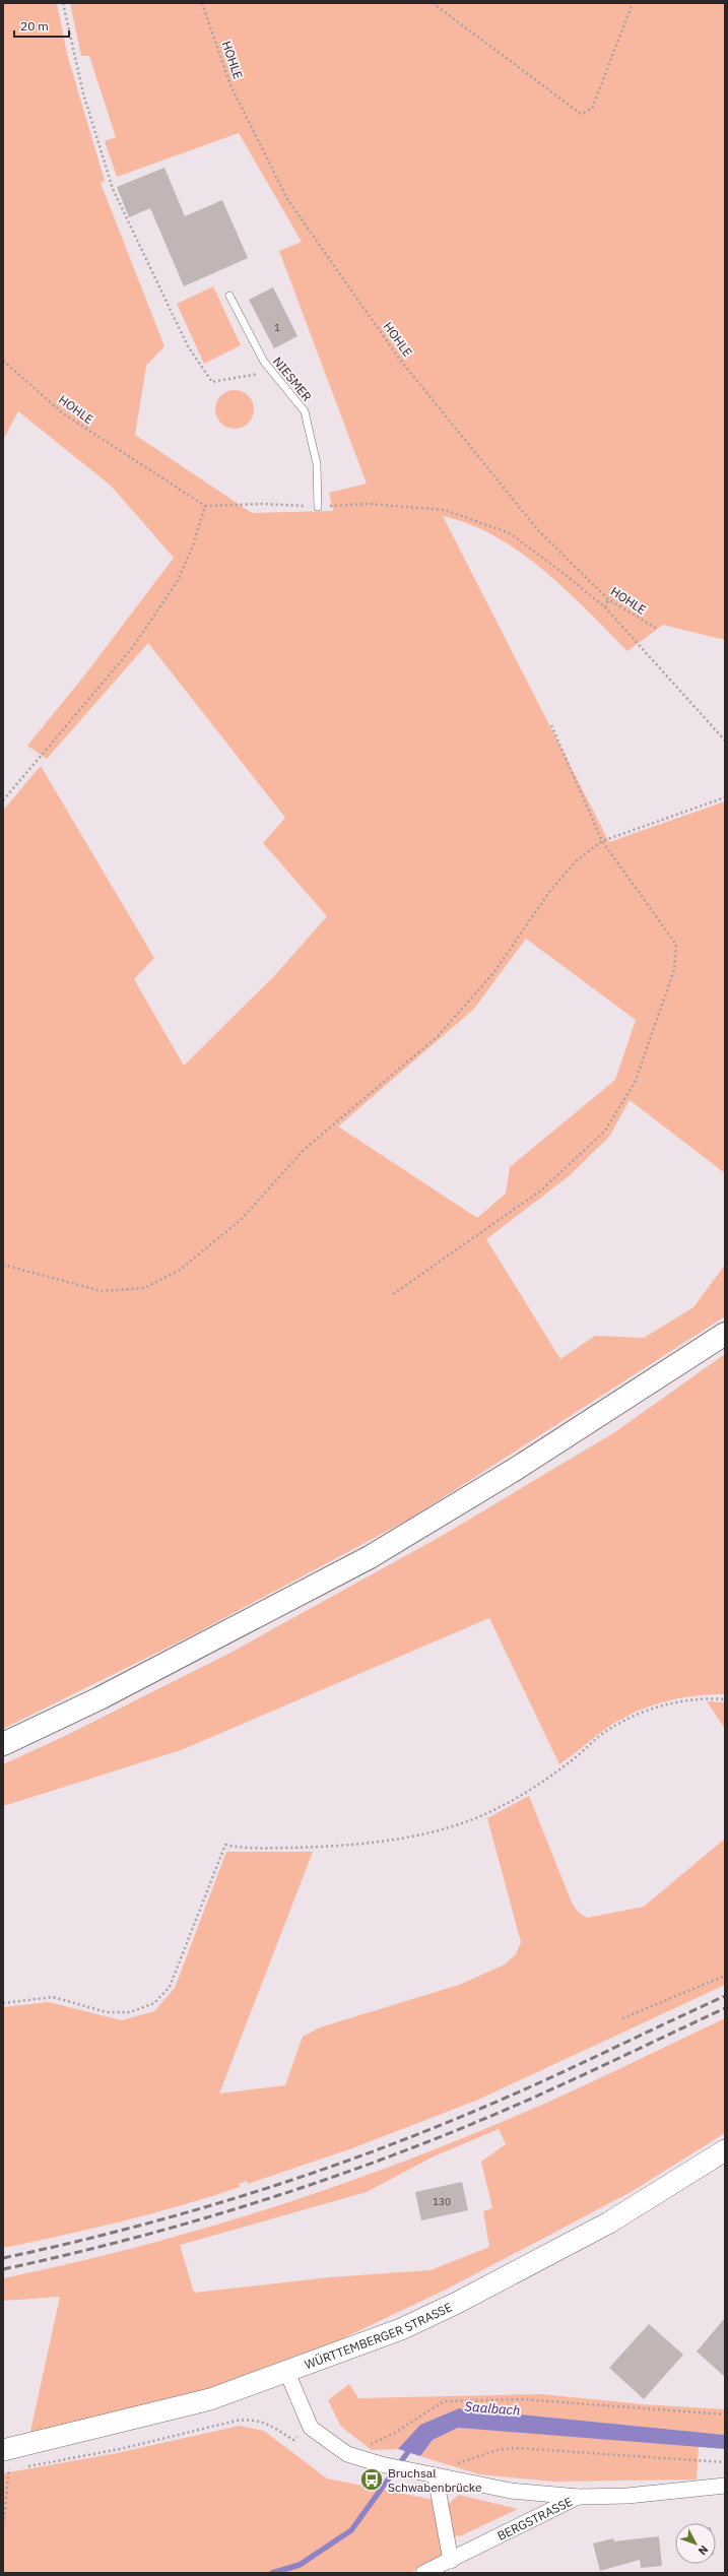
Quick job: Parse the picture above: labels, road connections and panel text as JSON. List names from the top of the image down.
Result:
{
  "streets": {
    "main road": ["WÜRTTEMBERGER STRASSE"],
    "street": ["BERGSTRASSE"],
    "lane": ["NIESMER"],
    "path": ["HOHLE"]
  },
  "water": ["Saalbach"],
  "places": {
    "bus stop": ["Bruchsal Schwabenbrücke"]
  },
  "house_numbers": ["1", "130"],
  "scale_bar": "20 m",
  "north": "bottom right"
}
